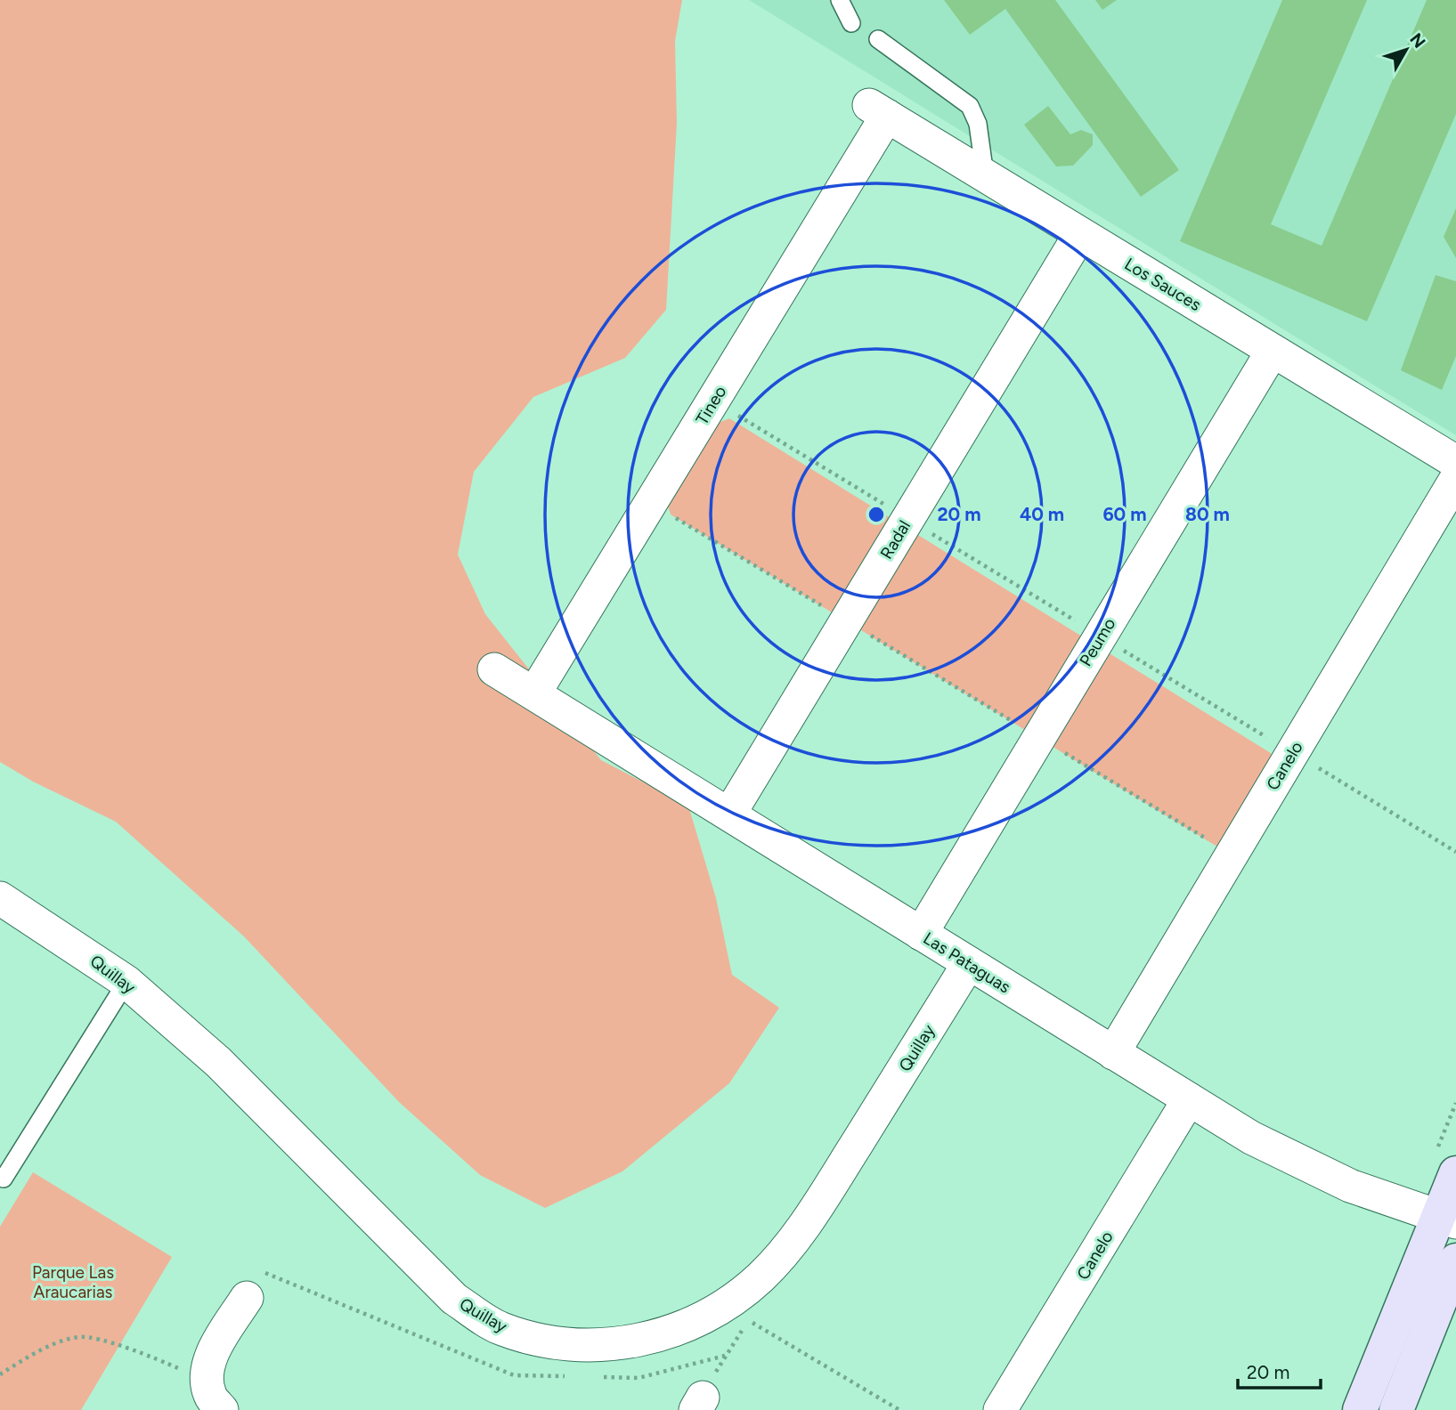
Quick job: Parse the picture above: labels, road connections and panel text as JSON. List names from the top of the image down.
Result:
{
  "streets": {
    "street": [
      "Los Sauces",
      "Tineo",
      "Radal",
      "Peumo",
      "Canelo",
      "Las Pataguas",
      "Quillay"
    ]
  },
  "crossings": [
    ["Los Sauces", "Tineo"],
    ["Los Sauces", "Radal"],
    ["Los Sauces", "Peumo"],
    ["Tineo", "Las Pataguas"],
    ["Radal", "Las Pataguas"],
    ["Peumo", "Las Pataguas"],
    ["Canelo", "Las Pataguas"],
    ["Las Pataguas", "Quillay"]
  ],
  "parks": ["Parque Las Araucarias"],
  "scale_bar": "20 m",
  "north": "top right",
  "rings": [
    "20 m",
    "40 m",
    "60 m",
    "80 m"
  ]
}
